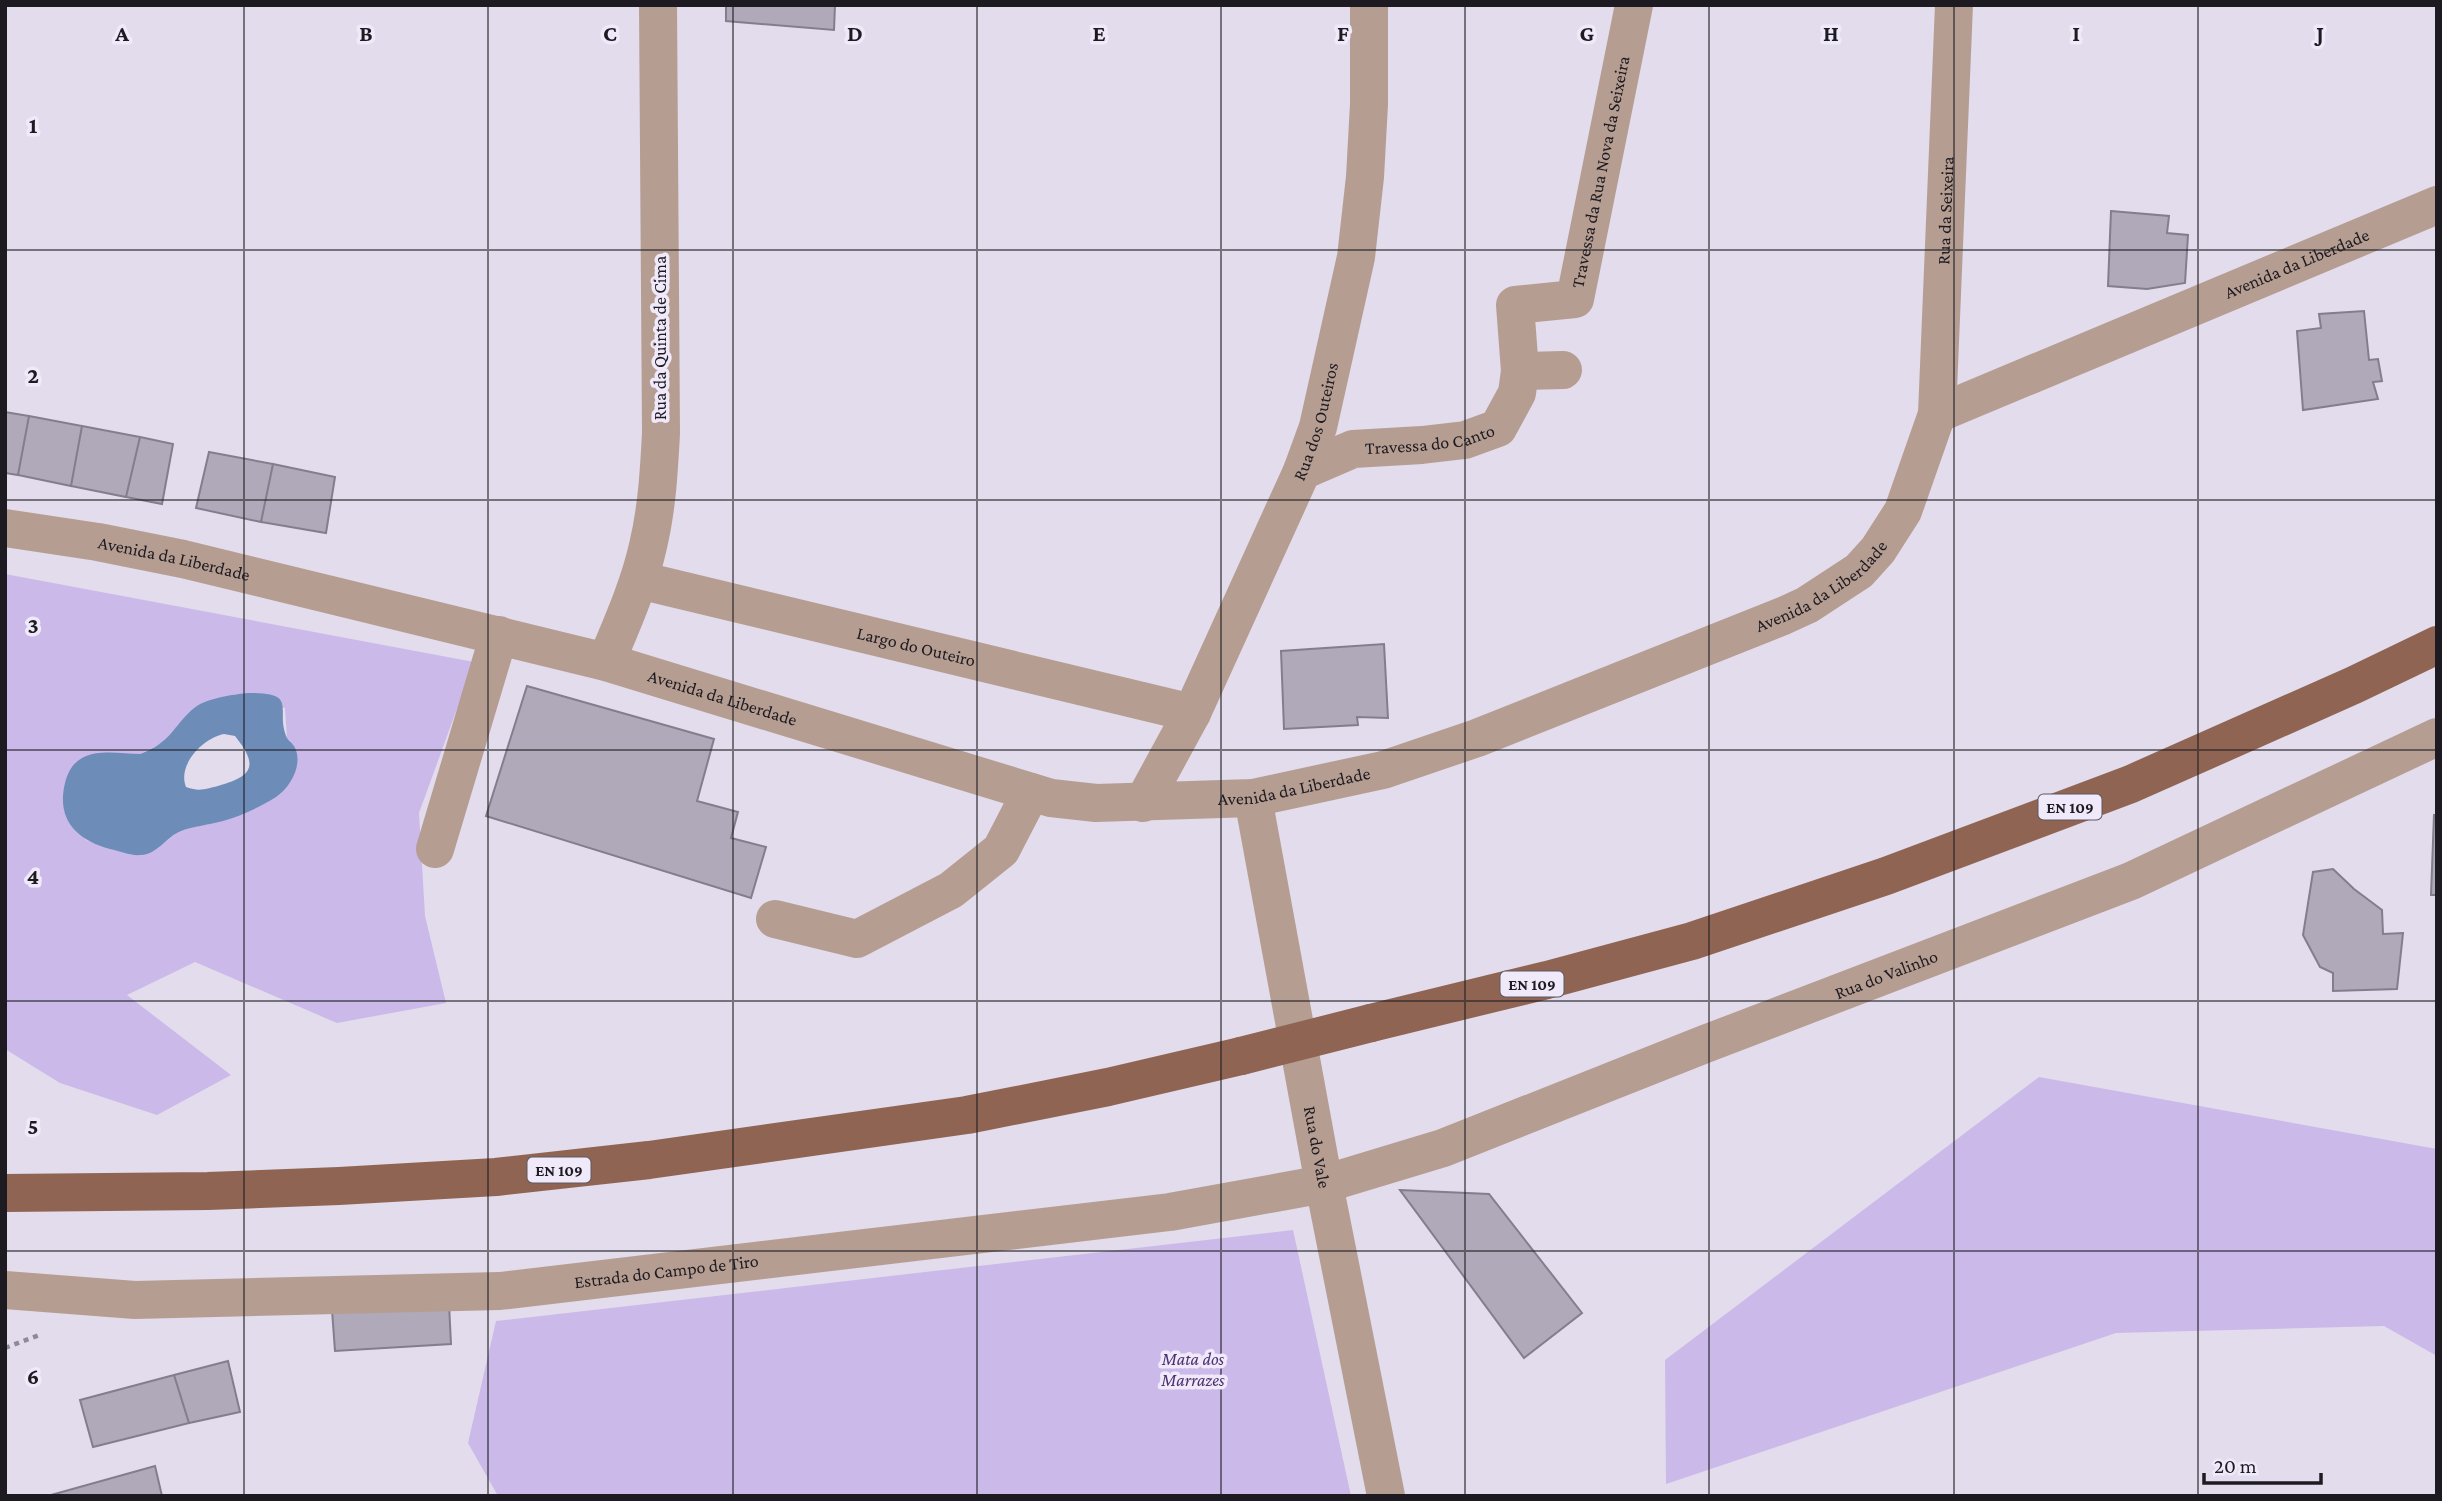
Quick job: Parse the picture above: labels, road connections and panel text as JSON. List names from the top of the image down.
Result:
{
  "streets": {
    "main road": ["EN 109"],
    "street": [
      "Travessa da Rua Nova da Seixeira",
      "Rua da Seixeira",
      "Avenida da Liberdade",
      "Rua da Quinta de Cima",
      "Rua dos Outeiros",
      "Travessa do Canto",
      "Largo do Outeiro",
      "Rua do Valinho",
      "Rua do Vale",
      "Estrada do Campo de Tiro"
    ]
  },
  "crossings": [
    ["Travessa da Rua Nova da Seixeira", "Travessa do Canto"],
    ["Rua da Seixeira", "Avenida da Liberdade"],
    ["Avenida da Liberdade", "Rua da Quinta de Cima"],
    ["Avenida da Liberdade", "Rua dos Outeiros"],
    ["Avenida da Liberdade", "Rua do Vale"],
    ["Rua da Quinta de Cima", "Largo do Outeiro"],
    ["Rua dos Outeiros", "Travessa do Canto"],
    ["Rua dos Outeiros", "Largo do Outeiro"],
    ["Rua do Valinho", "Rua do Vale"],
    ["Rua do Valinho", "Estrada do Campo de Tiro"],
    ["Rua do Vale", "Estrada do Campo de Tiro"]
  ],
  "parks": ["Mata dos Marrazes"],
  "scale_bar": "20 m",
  "grid": {
    "columns": [
      "A",
      "B",
      "C",
      "D",
      "E",
      "F",
      "G",
      "H",
      "I",
      "J"
    ],
    "rows": [
      "1",
      "2",
      "3",
      "4",
      "5",
      "6"
    ]
  }
}
